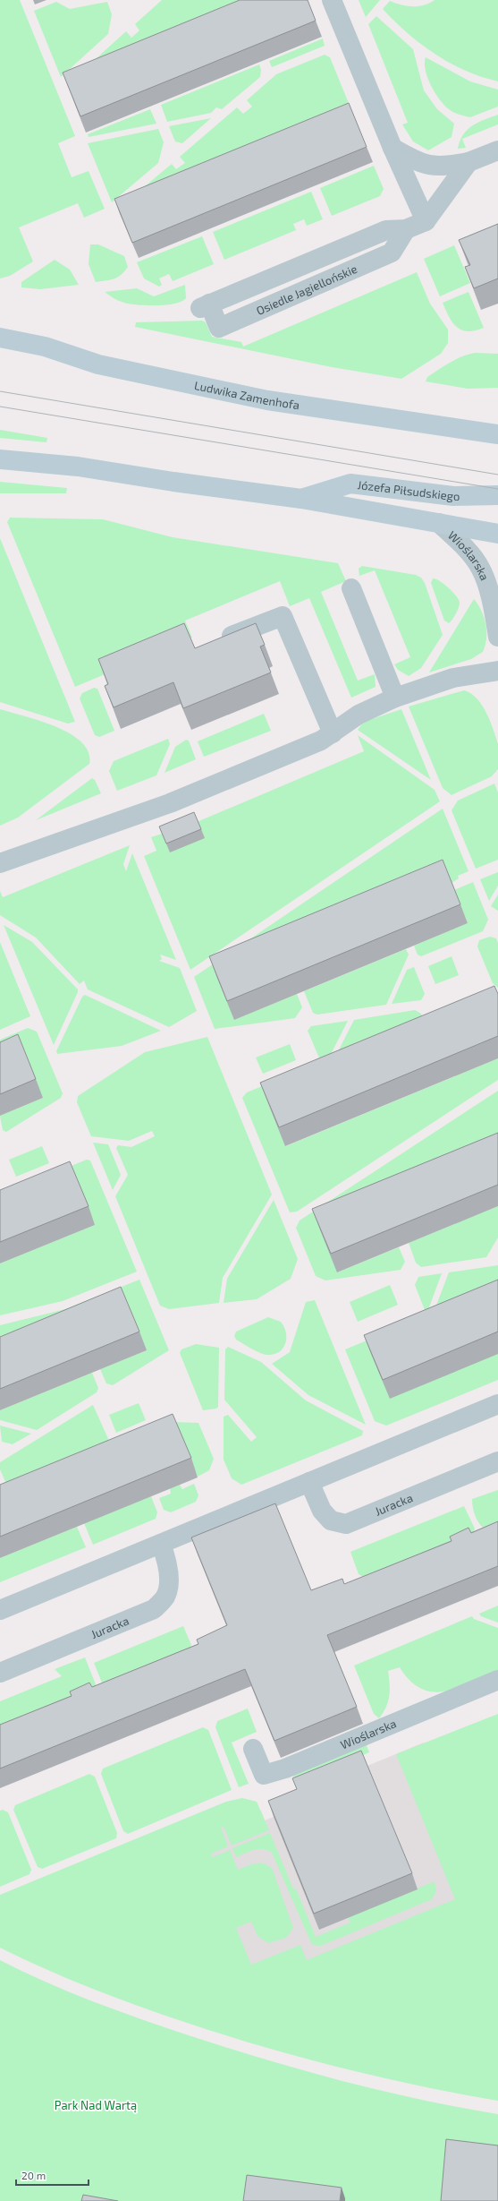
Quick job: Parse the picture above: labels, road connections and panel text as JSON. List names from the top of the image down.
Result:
{
  "streets": {
    "main road": ["Ludwika Zamenhofa", "Józefa Piłsudskiego"],
    "street": ["Osiedle Jagiellońskie", "Wioślarska", "Juracka"]
  },
  "parks": ["Park Nad Wartą"],
  "scale_bar": "20 m"
}
